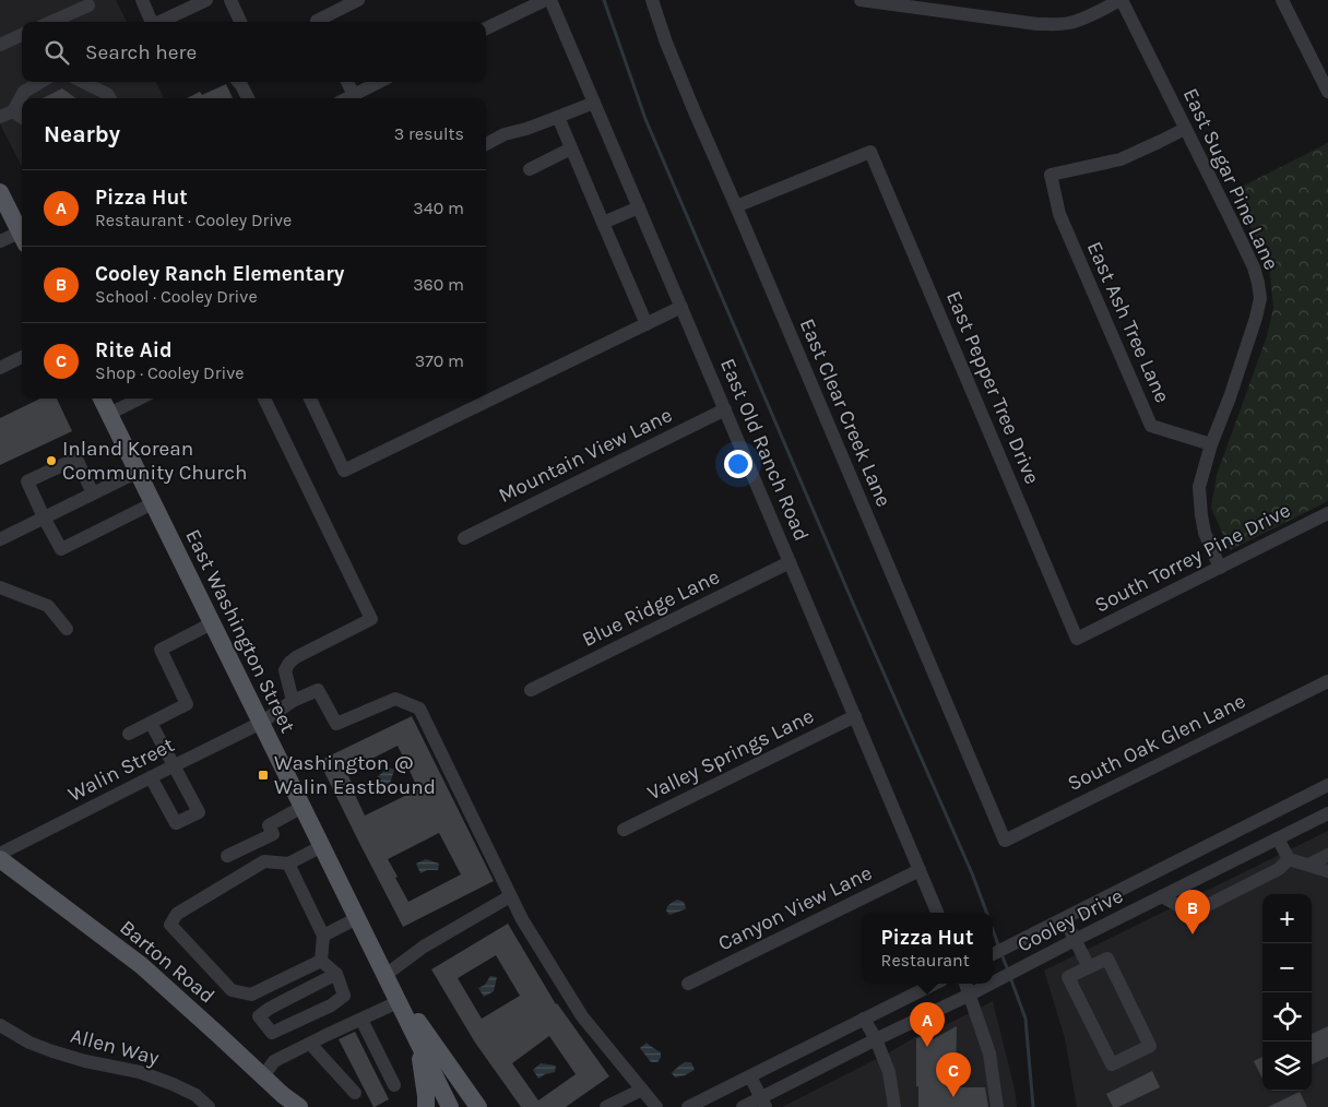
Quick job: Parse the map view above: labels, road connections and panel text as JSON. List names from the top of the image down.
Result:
{
  "streets": {
    "main road": ["East Washington Street", "Barton Road"],
    "street": [
      "East Sugar Pine Lane",
      "East Ash Tree Lane",
      "East Pepper Tree Drive",
      "East Clear Creek Lane",
      "East Old Ranch Road",
      "Mountain View Lane",
      "South Torrey Pine Drive",
      "Blue Ridge Lane",
      "South Oak Glen Lane",
      "Valley Springs Lane",
      "Walin Street",
      "Canyon View Lane",
      "Cooley Drive",
      "Allen Way"
    ]
  },
  "crossings": [
    ["East Sugar Pine Lane", "East Ash Tree Lane"],
    ["East Sugar Pine Lane", "South Torrey Pine Drive"],
    ["East Pepper Tree Drive", "East Clear Creek Lane"],
    ["East Pepper Tree Drive", "South Torrey Pine Drive"],
    ["East Clear Creek Lane", "South Oak Glen Lane"],
    ["East Old Ranch Road", "Mountain View Lane"],
    ["East Old Ranch Road", "Blue Ridge Lane"],
    ["East Old Ranch Road", "Valley Springs Lane"],
    ["East Old Ranch Road", "Canyon View Lane"],
    ["East Washington Street", "Walin Street"]
  ],
  "places": {
    "other": ["Inland Korean Community Church"],
    "transit": ["Washington @ Walin Eastbound"]
  },
  "page": {
    "search": "Search here",
    "heading": ["Nearby", "3 results"],
    "list": [
      {
        "mark": "A",
        "name": "Pizza Hut",
        "note": "Restaurant · Cooley Drive",
        "value": "340 m"
      },
      {
        "mark": "B",
        "name": "Cooley Ranch Elementary",
        "note": "School · Cooley Drive",
        "value": "360 m"
      },
      {
        "mark": "C",
        "name": "Rite Aid",
        "note": "Shop · Cooley Drive",
        "value": "370 m"
      }
    ],
    "pins": ["B", "A", "C"],
    "map_buttons": ["+", "−"],
    "popup": ["Pizza Hut", "Restaurant"]
  }
}
